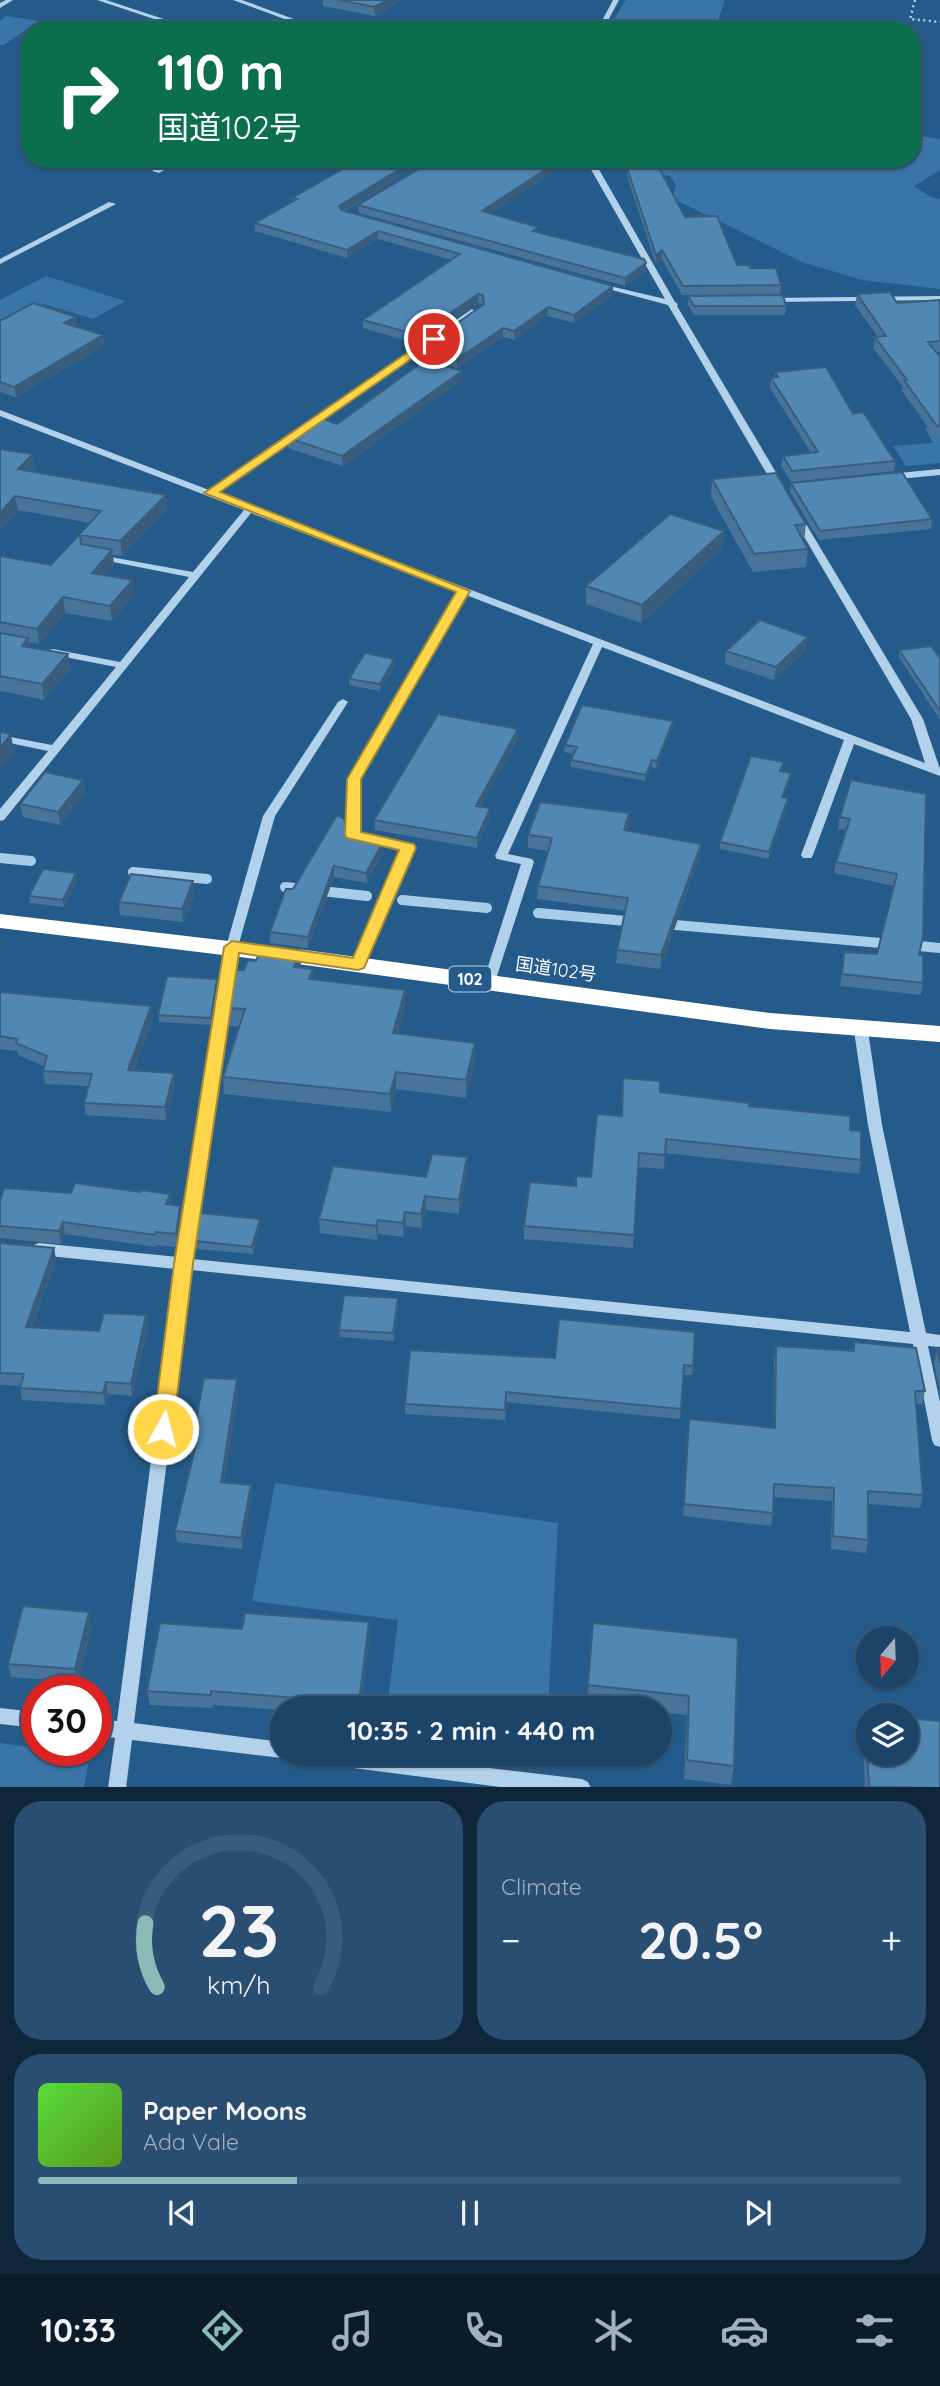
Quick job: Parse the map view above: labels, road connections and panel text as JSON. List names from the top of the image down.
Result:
{
  "streets": {
    "highway": ["国道102号", "102"]
  },
  "north": "bottom",
  "page": {
    "turn": ["110 m", "国道102号"],
    "limit": "30",
    "trip": "10:35 · 2 min · 440 m",
    "tile": "Climate",
    "heat": ["−", "20.5°", "+"],
    "song": ["Paper Moons", "Ada Vale"],
    "tabs": "10:33",
    "gauge": ["23", "km/h"]
  }
}
